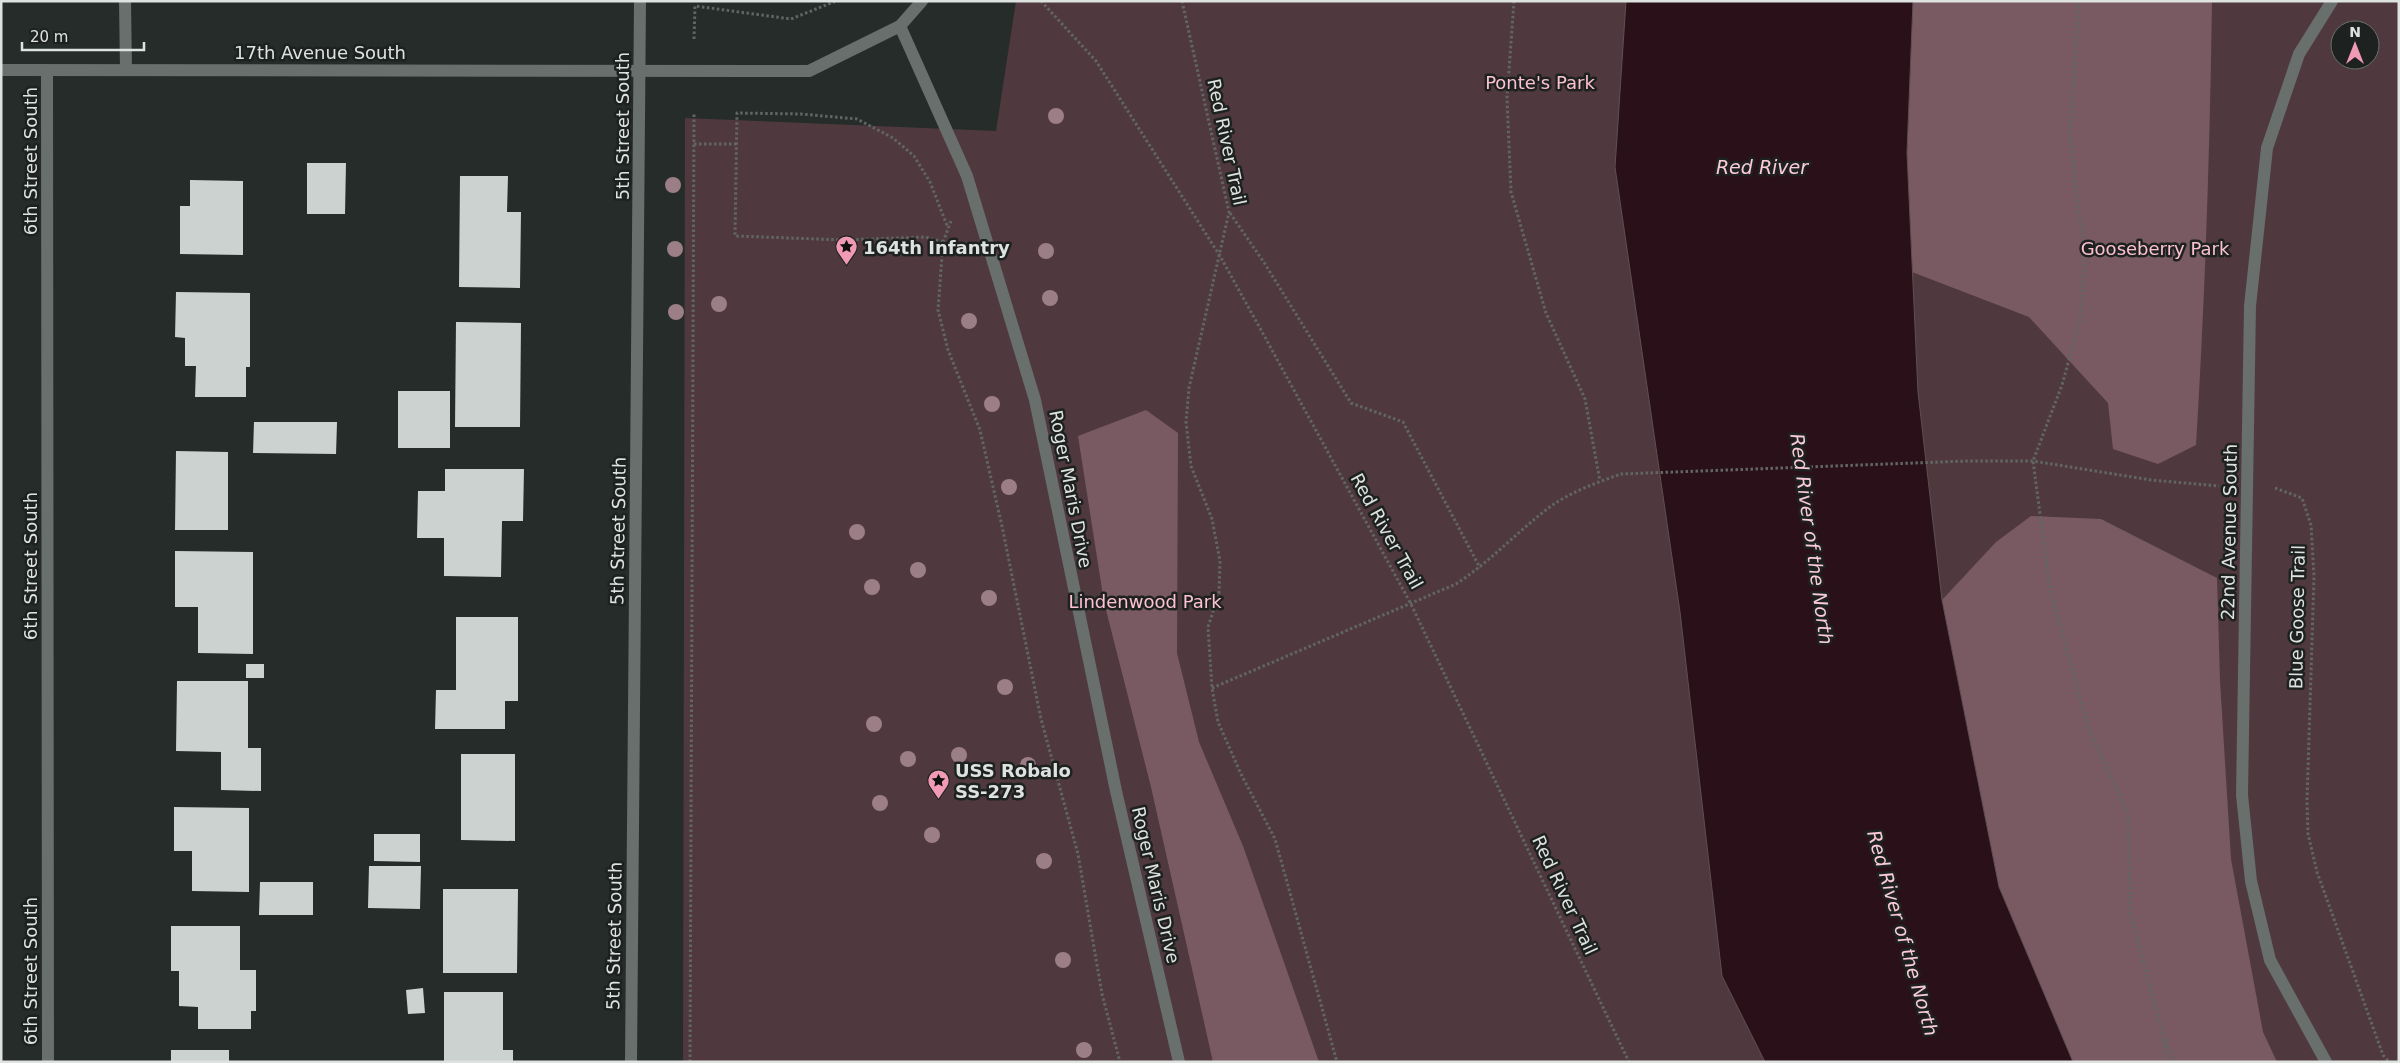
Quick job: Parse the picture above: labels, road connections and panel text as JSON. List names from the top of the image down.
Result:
{
  "streets": {
    "street": [
      "17th Avenue South",
      "5th Street South",
      "6th Street South",
      "Roger Maris Drive",
      "22nd Avenue South"
    ],
    "path": ["Red River Trail", "Blue Goose Trail"]
  },
  "crossings": [
    ["17th Avenue South", "5th Street South"],
    ["17th Avenue South", "6th Street South"],
    ["17th Avenue South", "Roger Maris Drive"],
    ["Red River Trail", "Blue Goose Trail"],
    ["22nd Avenue South", "Blue Goose Trail"]
  ],
  "water": ["Red River", "Red River of the North"],
  "parks": ["Ponte's Park", "Gooseberry Park", "Lindenwood Park"],
  "places": {
    "place": ["164th Infantry", "USS Robalo SS-273"]
  },
  "scale_bar": "20 m",
  "north": "top"
}
